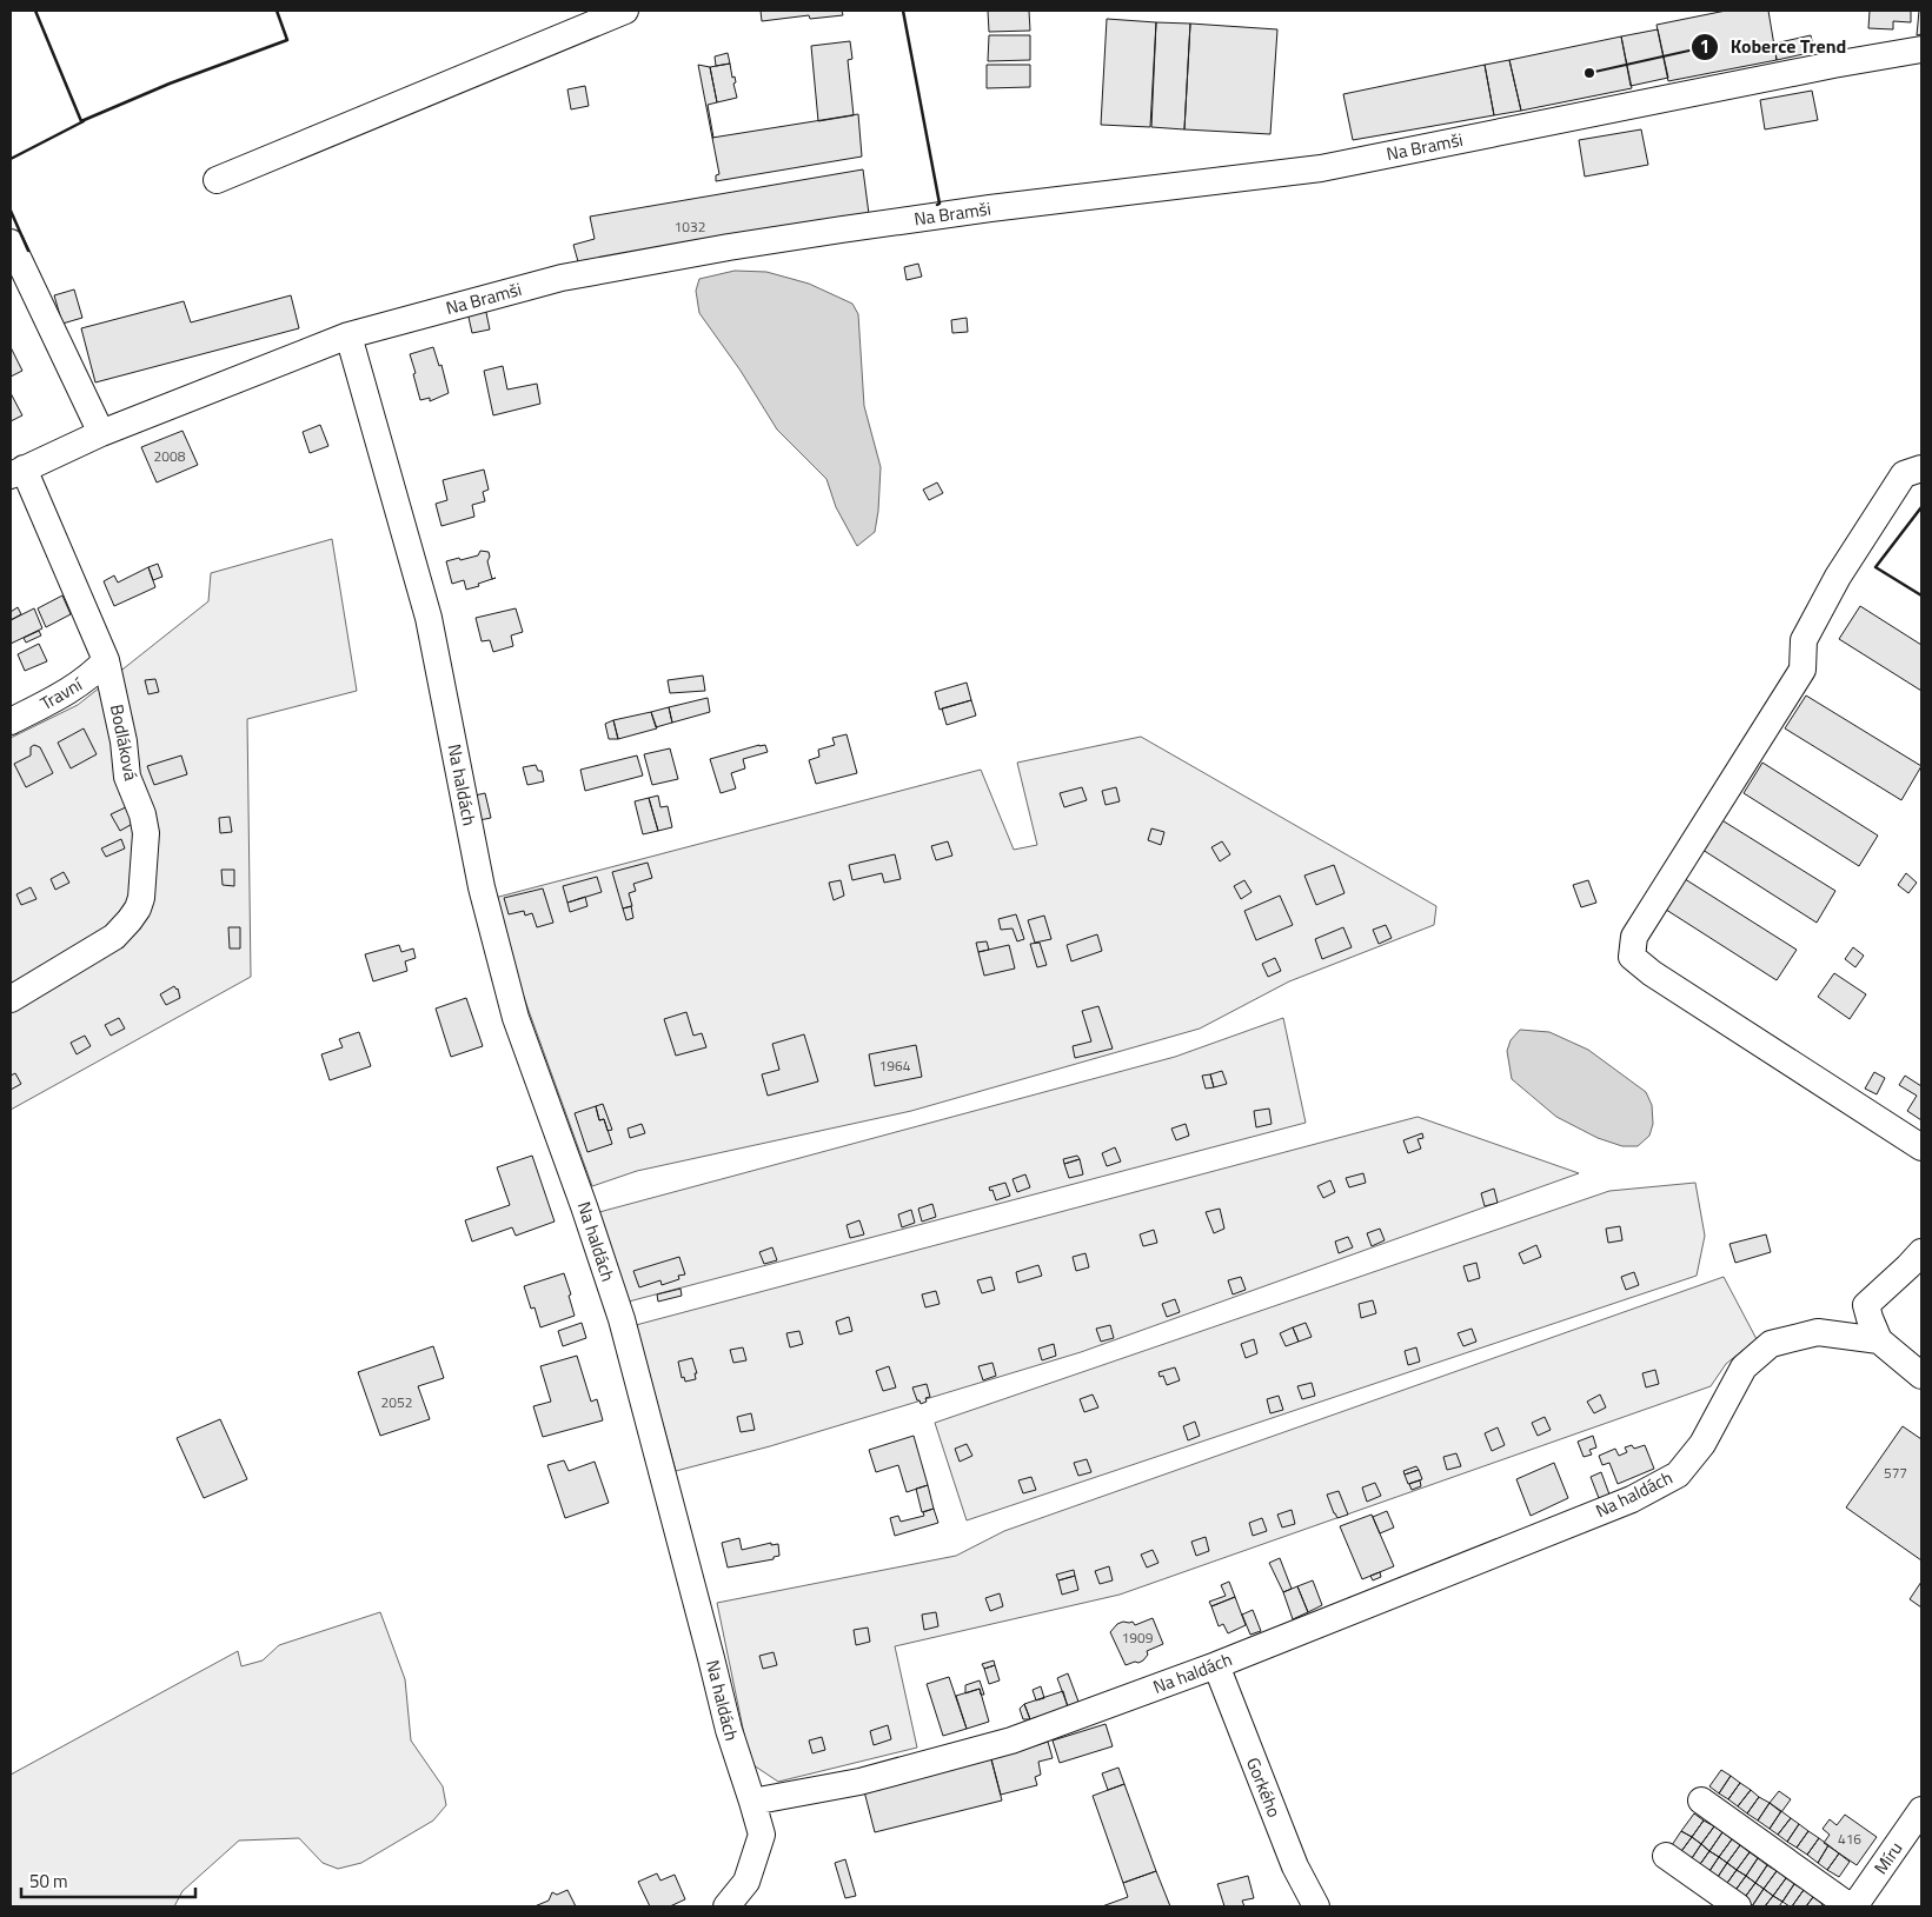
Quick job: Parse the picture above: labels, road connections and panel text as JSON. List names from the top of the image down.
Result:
{
  "streets": {
    "street": [
      "Na Bramši",
      "Travní",
      "Bodláková",
      "Na haldách",
      "Gorkého",
      "Míru"
    ]
  },
  "crossings": [
    ["Na Bramši", "Bodláková"],
    ["Na Bramši", "Na haldách"],
    ["Travní", "Bodláková"],
    ["Na haldách", "Gorkého"]
  ],
  "places": ["Koberce Trend"],
  "house_numbers": [
    "1032",
    "2008",
    "1964",
    "2052",
    "577",
    "1909",
    "416"
  ],
  "scale_bar": "50 m"
}
